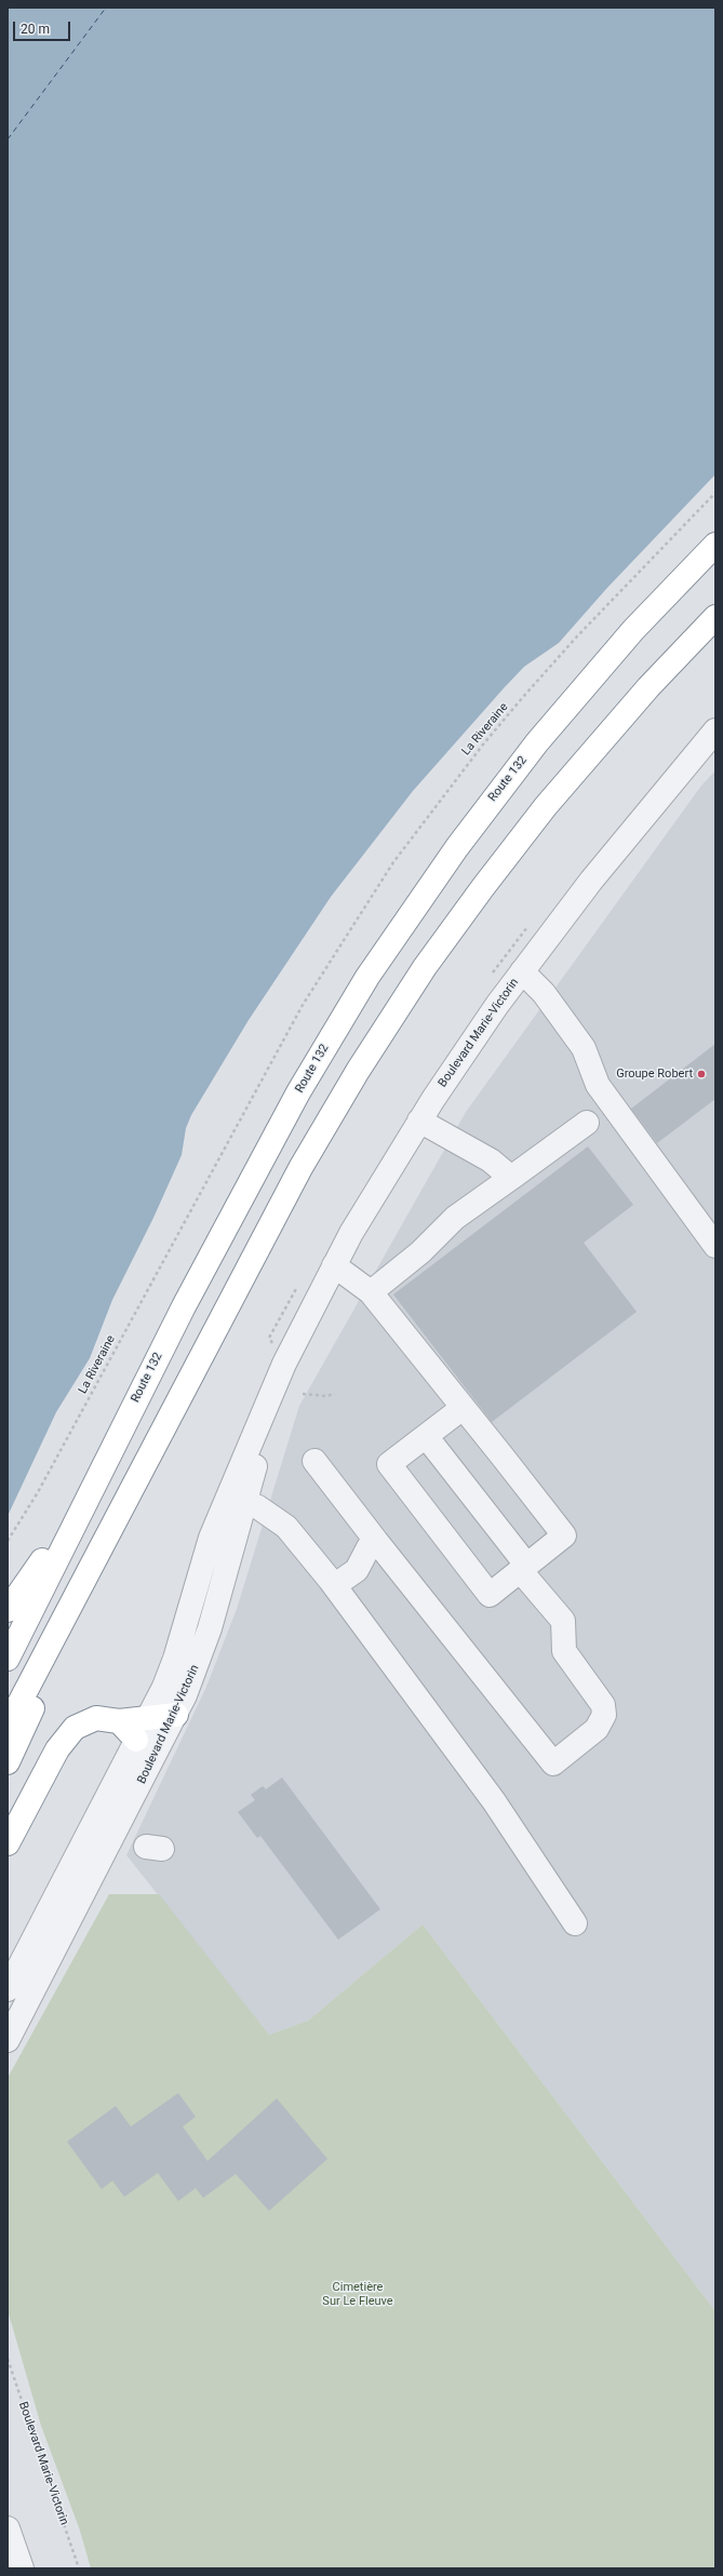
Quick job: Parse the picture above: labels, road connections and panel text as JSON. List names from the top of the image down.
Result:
{
  "streets": {
    "highway": ["Route 132"],
    "street": ["Boulevard Marie-Victorin"],
    "path": ["La Riveraine"]
  },
  "parks": ["Cimetière Sur Le Fleuve"],
  "places": ["Groupe Robert"],
  "scale_bar": "20 m"
}
